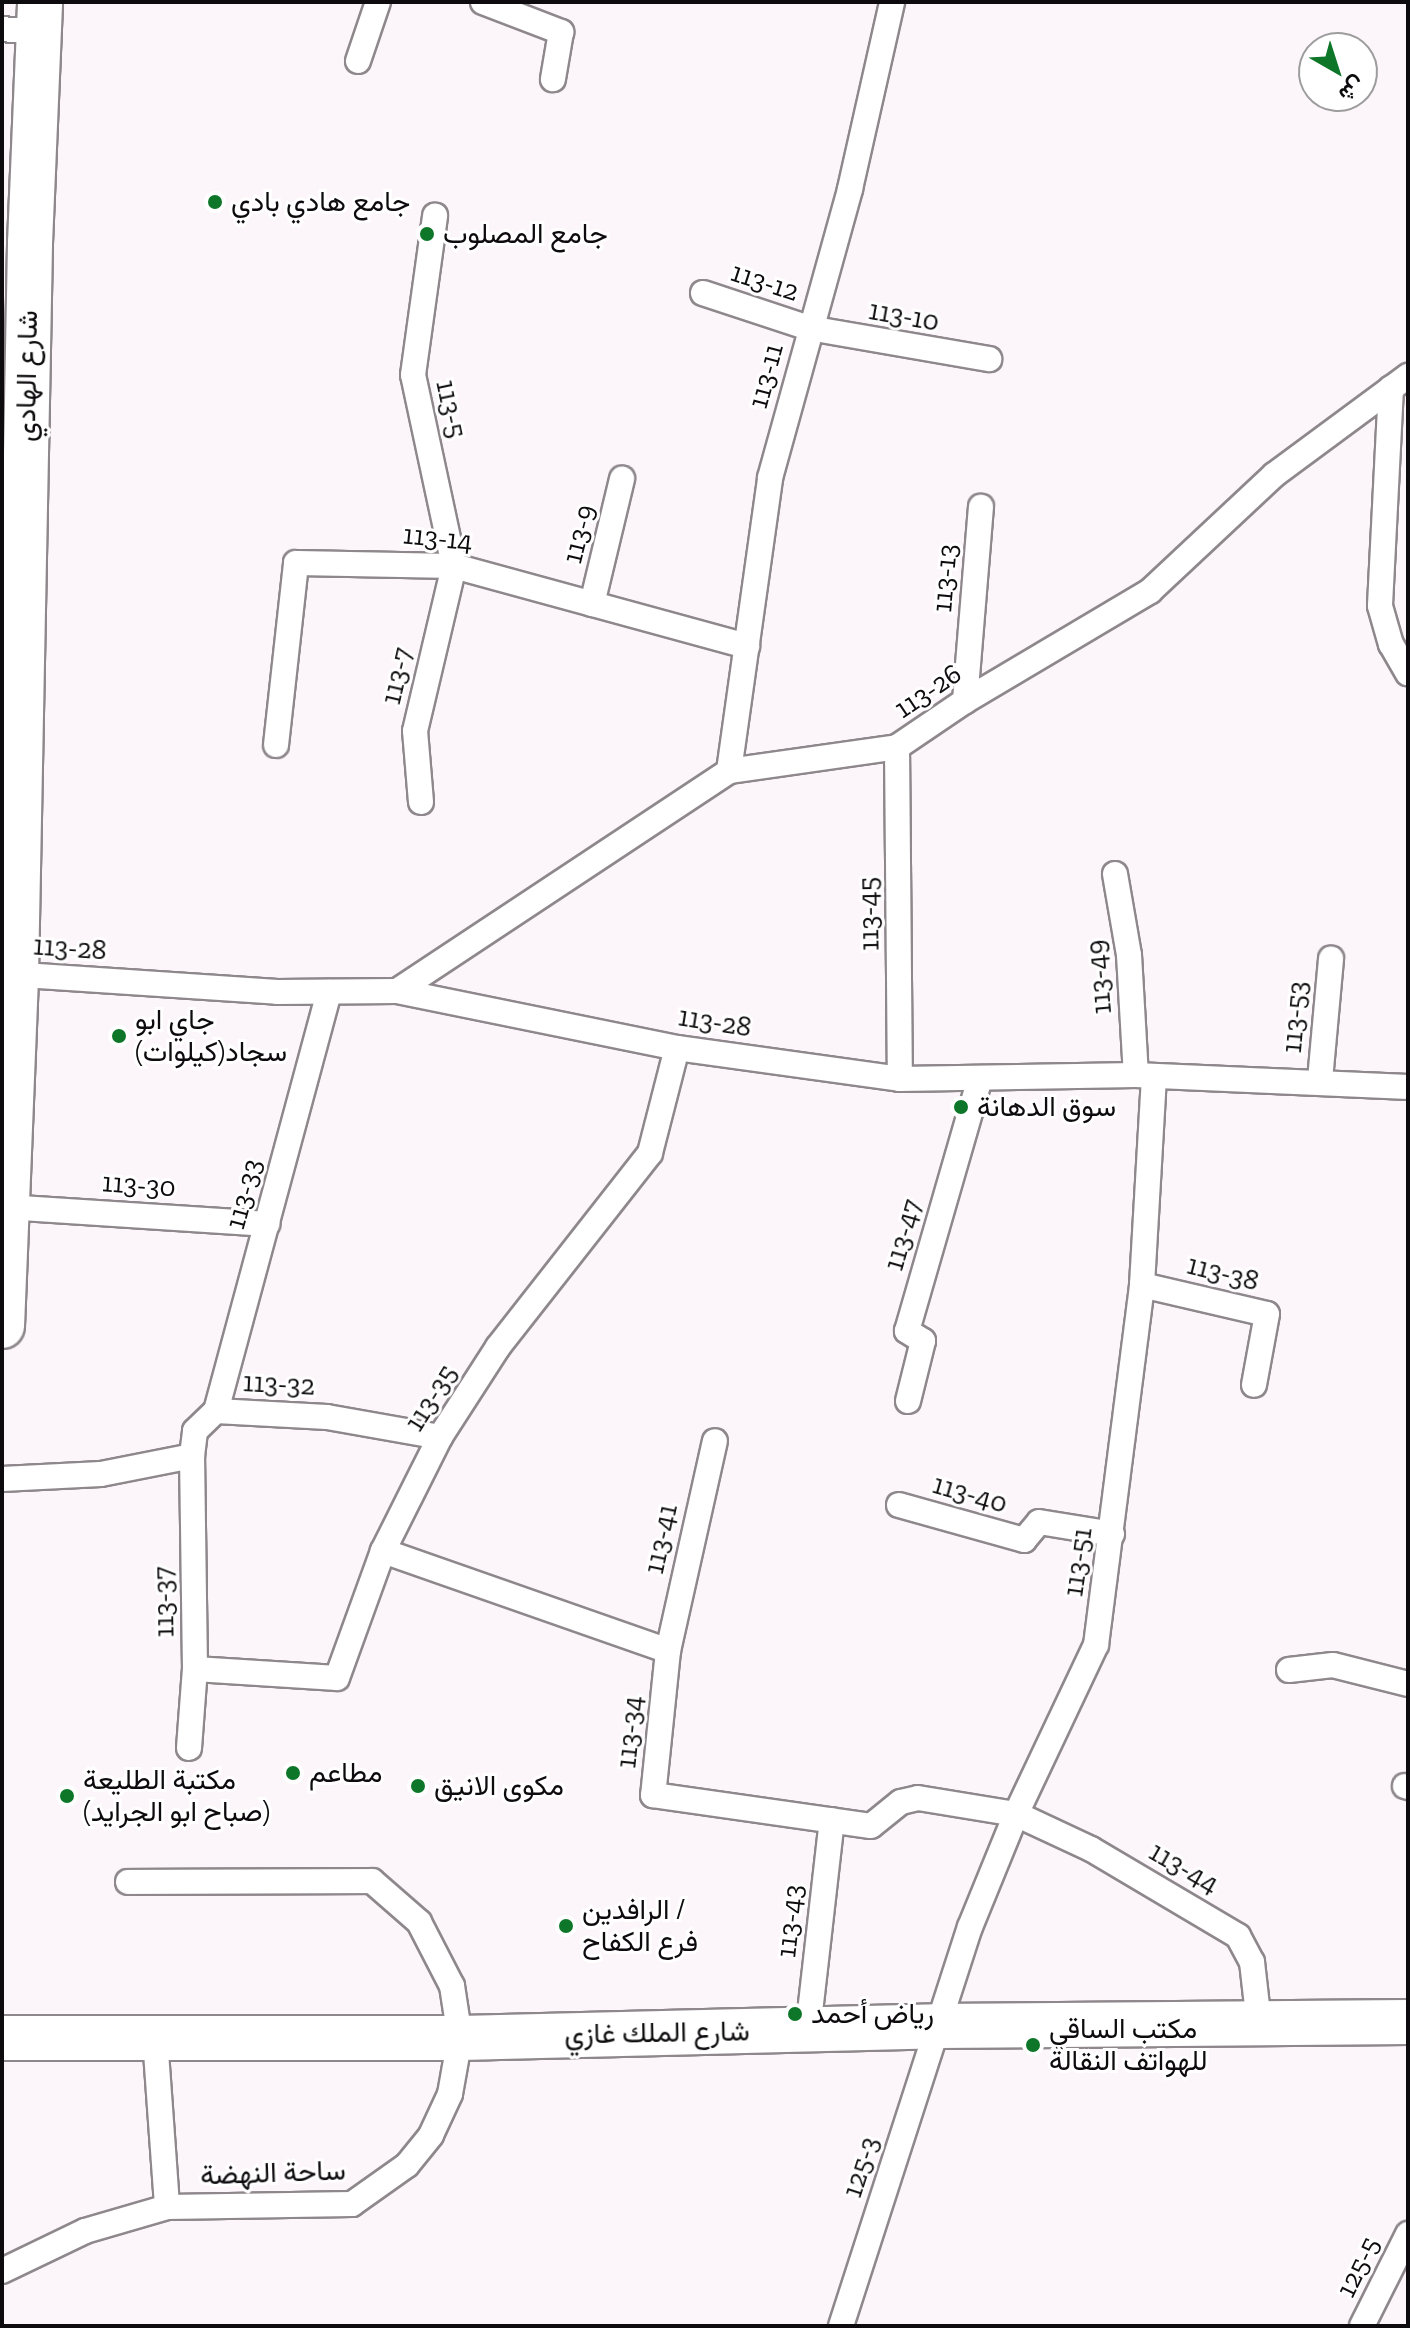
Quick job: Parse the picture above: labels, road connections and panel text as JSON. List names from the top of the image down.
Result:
{
  "streets": {
    "street": ["شارع الهادي", "شارع الملك غازي"],
    "lane": [
      "113-12",
      "113-10",
      "113-11",
      "113-5",
      "113-9",
      "113-14",
      "113-13",
      "113-7",
      "113-26",
      "113-45",
      "113-28",
      "113-49",
      "113-53",
      "113-30",
      "113-33",
      "113-47",
      "113-38",
      "113-32",
      "113-35",
      "113-40",
      "113-41",
      "113-51",
      "113-37",
      "113-34",
      "113-44",
      "113-43",
      "125-3",
      "ساحة النهضة",
      "125-5"
    ]
  },
  "crossings": [
    ["113-12", "113-10"],
    ["113-12", "113-11"],
    ["113-10", "113-11"],
    ["شارع الهادي", "113-28"],
    ["شارع الهادي", "113-30"],
    ["113-11", "113-14"],
    ["113-11", "113-26"],
    ["113-5", "113-14"],
    ["113-5", "113-7"],
    ["113-9", "113-14"],
    ["113-14", "113-7"],
    ["113-13", "113-26"],
    ["113-26", "113-45"],
    ["113-26", "113-28"],
    ["113-45", "113-28"],
    ["113-28", "113-49"],
    ["113-28", "113-53"],
    ["113-28", "113-33"],
    ["113-28", "113-47"],
    ["113-28", "113-35"],
    ["113-28", "113-51"],
    ["113-49", "113-51"],
    ["113-30", "113-33"],
    ["113-33", "113-32"],
    ["113-38", "113-51"],
    ["113-32", "113-35"],
    ["113-32", "113-37"],
    ["113-35", "113-37"],
    ["113-40", "113-51"],
    ["113-41", "113-34"],
    ["113-51", "113-34"],
    ["113-51", "113-44"],
    ["113-51", "شارع الملك غازي"],
    ["113-51", "125-3"],
    ["113-34", "113-44"],
    ["113-34", "113-43"],
    ["113-44", "شارع الملك غازي"],
    ["113-43", "شارع الملك غازي"],
    ["شارع الملك غازي", "125-3"],
    ["شارع الملك غازي", "ساحة النهضة"]
  ],
  "places": [
    "جامع هادي بادي",
    "جامع المصلوب",
    "جاي ابو سجاد(كيلوات)",
    "سوق الدهانة",
    "مطاعم",
    "مكوى الانيق",
    "مكتبة الطليعة (صباح ابو الجرايد)",
    "الرافدين / فرع الكفاح",
    "رياض أحمد",
    "مكتب الساقي للهواتف النقالة"
  ],
  "north": "bottom right"
}
